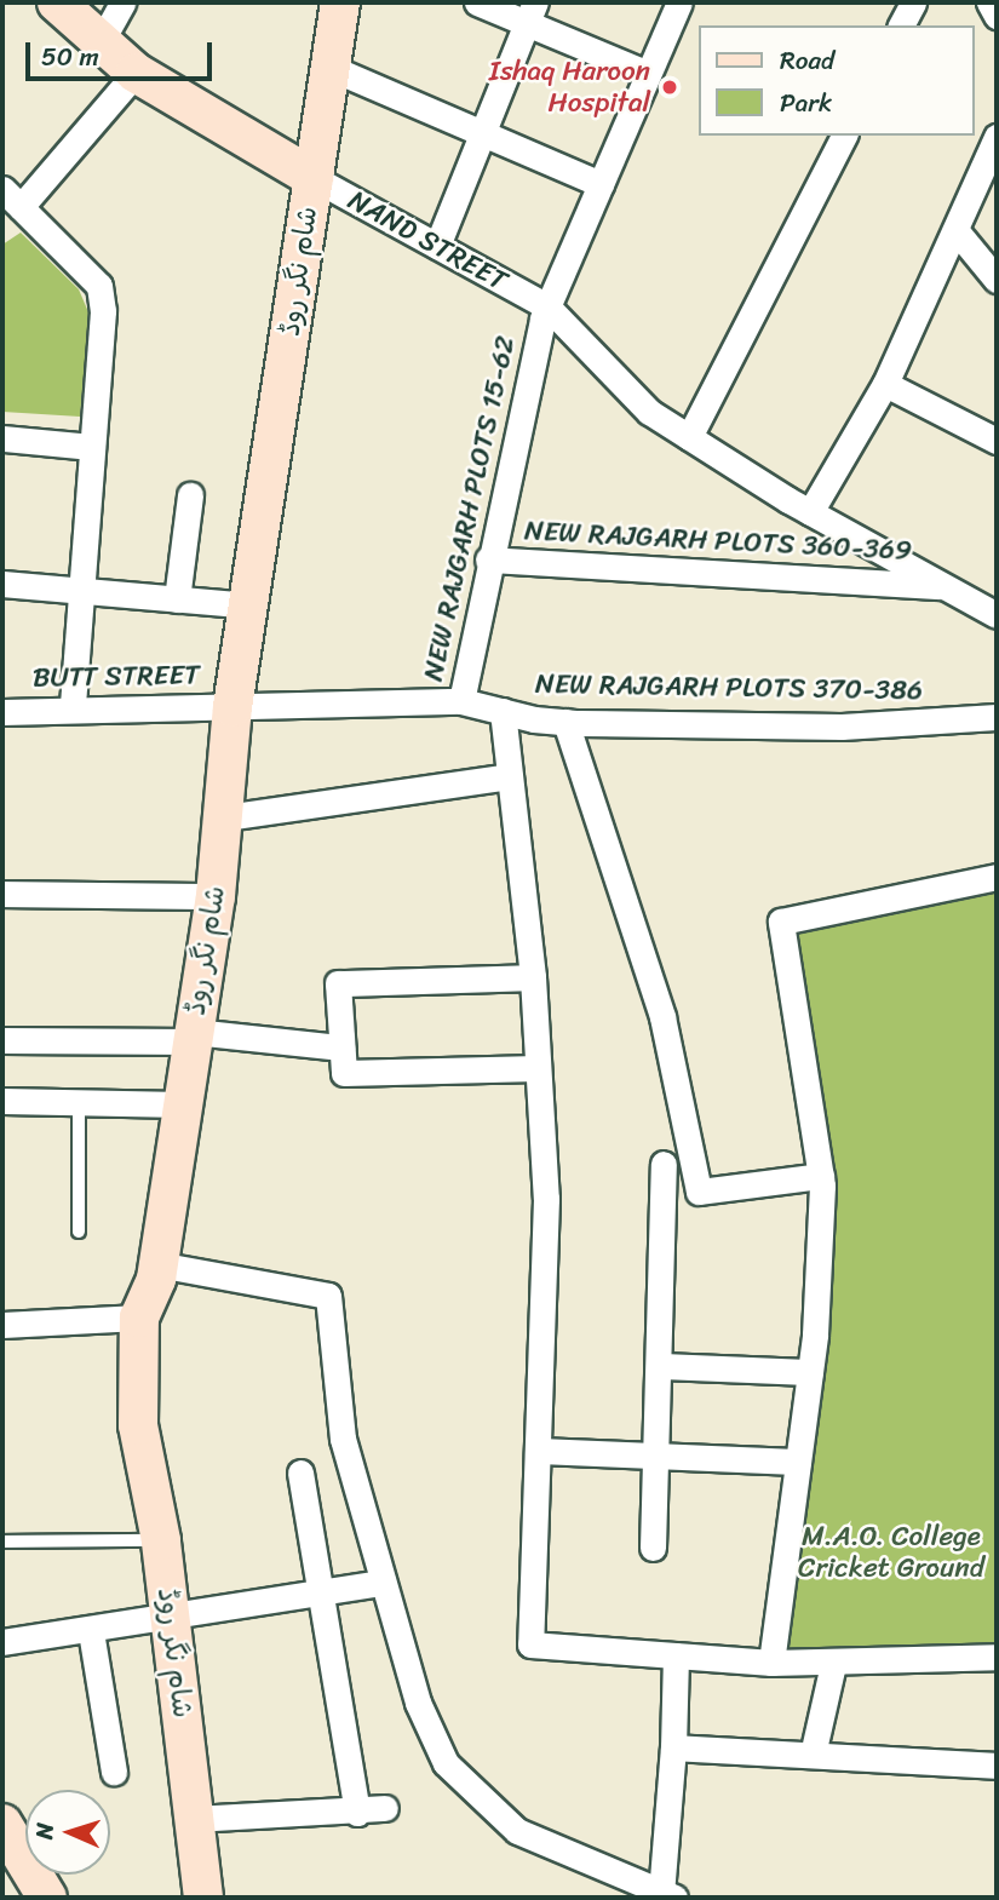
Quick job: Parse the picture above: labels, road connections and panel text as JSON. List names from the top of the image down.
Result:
{
  "streets": {
    "main road": ["NAND STREET", "شام نگر روڈ"],
    "street": [
      "NEW RAJGARH PLOTS 15-62",
      "NEW RAJGARH PLOTS 360-369",
      "BUTT STREET",
      "NEW RAJGARH PLOTS 370-386"
    ]
  },
  "crossings": [
    ["NAND STREET", "شام نگر روڈ"],
    ["NAND STREET", "NEW RAJGARH PLOTS 15-62"],
    ["NAND STREET", "NEW RAJGARH PLOTS 360-369"],
    ["شام نگر روڈ", "BUTT STREET"],
    ["شام نگر روڈ", "NEW RAJGARH PLOTS 370-386"],
    ["NEW RAJGARH PLOTS 15-62", "NEW RAJGARH PLOTS 360-369"],
    ["NEW RAJGARH PLOTS 15-62", "NEW RAJGARH PLOTS 370-386"],
    ["BUTT STREET", "NEW RAJGARH PLOTS 370-386"]
  ],
  "parks": ["M.A.O. College Cricket Ground"],
  "places": ["Ishaq Haroon Hospital"],
  "legend": ["Road", "Park"],
  "scale_bar": "50 m",
  "north": "left"
}
